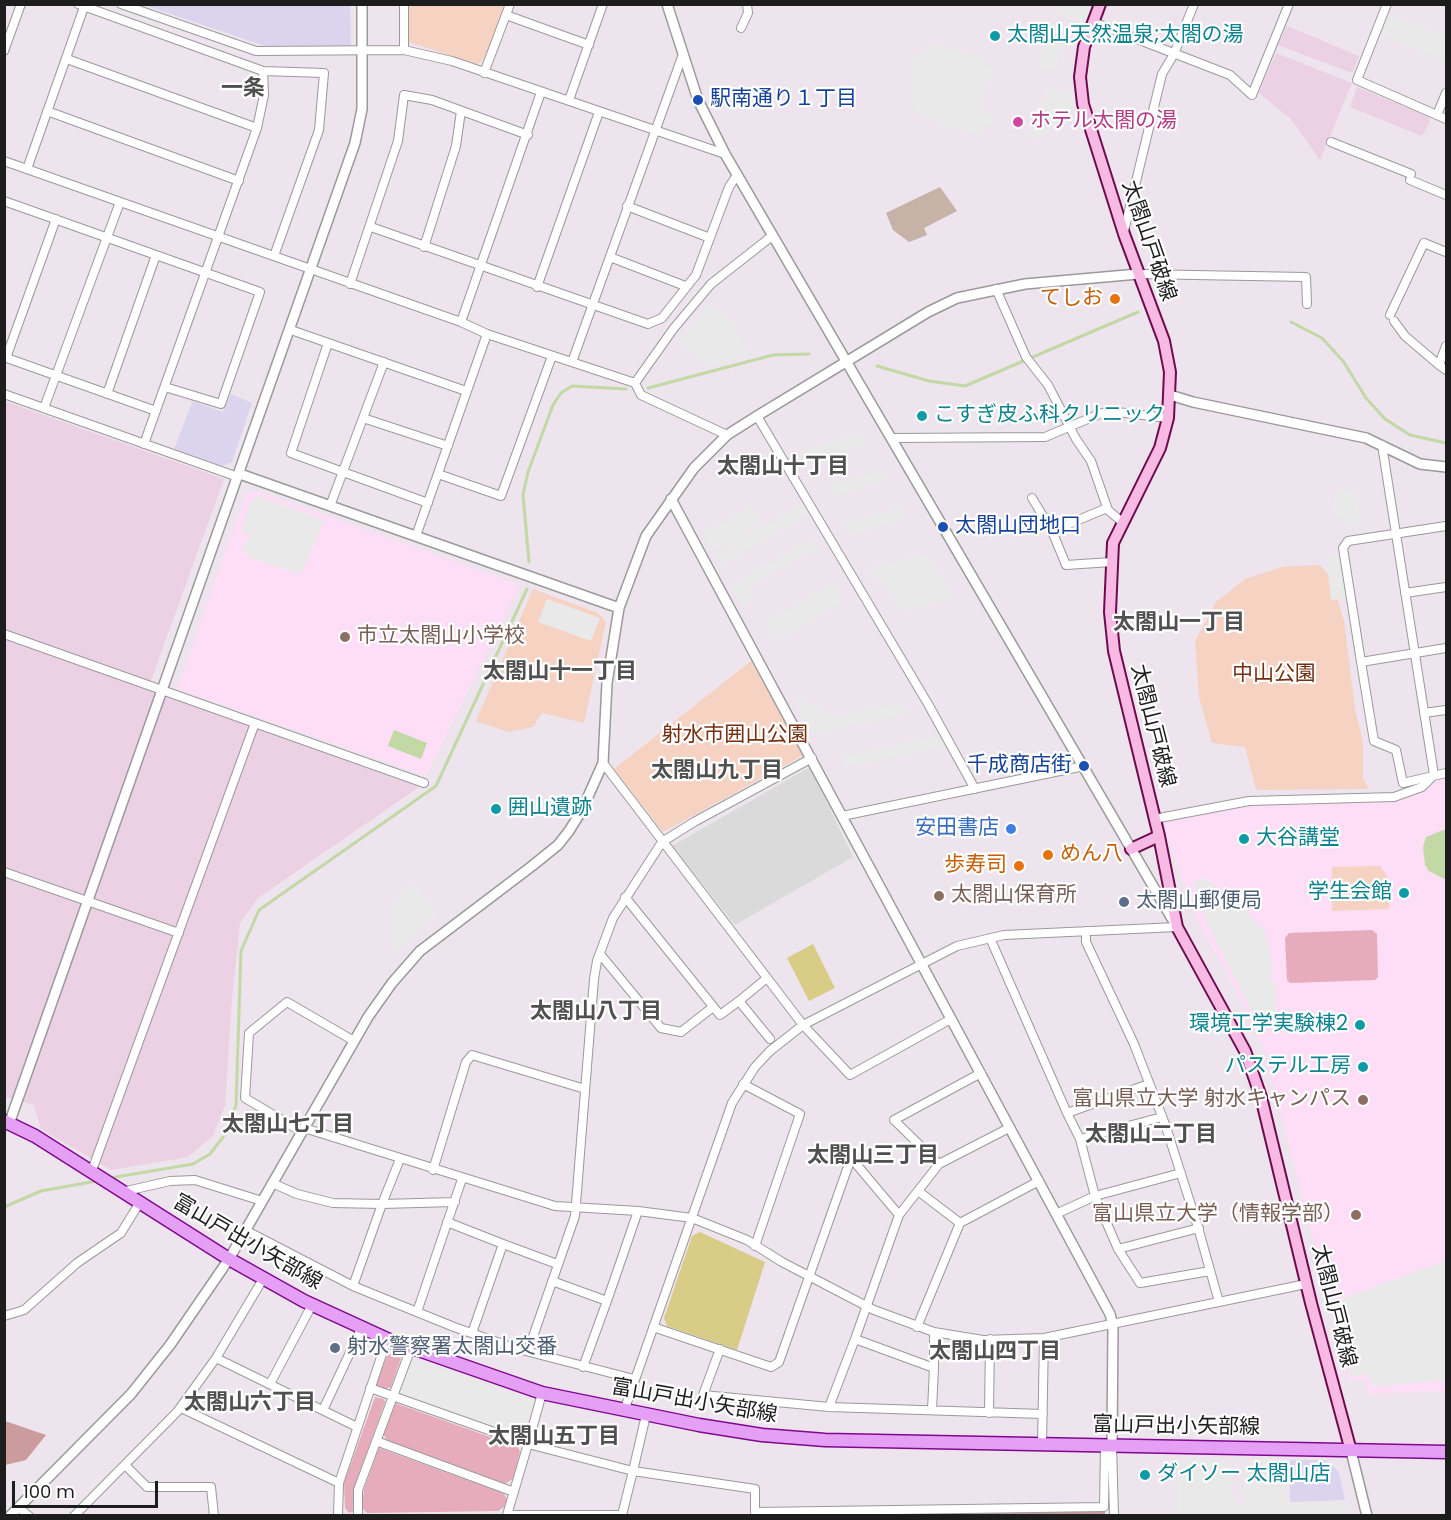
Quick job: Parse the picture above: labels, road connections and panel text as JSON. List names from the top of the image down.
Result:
{
  "streets": {
    "main road": ["太閤山戸破線", "富山戸出小矢部線"]
  },
  "crossings": [
    ["太閤山戸破線", "富山戸出小矢部線"]
  ],
  "districts": [
    "一条",
    "太閤山十丁目",
    "太閤山一丁目",
    "太閤山十一丁目",
    "太閤山九丁目",
    "太閤山八丁目",
    "太閤山七丁目",
    "太閤山二丁目",
    "太閤山三丁目",
    "太閤山四丁目",
    "太閤山六丁目",
    "太閤山五丁目"
  ],
  "parks": ["中山公園", "射水市囲山公園"],
  "places": [
    "太閤山天然温泉;太閤の湯",
    "駅南通り１丁目",
    "ホテル太閤の湯",
    "てしお",
    "こすぎ皮ふ科クリニック",
    "太閤山団地口",
    "市立太閤山小学校",
    "千成商店街",
    "囲山遺跡",
    "安田書店",
    "大谷講堂",
    "めん八",
    "歩寿司",
    "学生会館",
    "太閤山保育所",
    "太閤山郵便局",
    "環境工学実験棟2",
    "パステル工房",
    "富山県立大学 射水キャンパス",
    "富山県立大学（情報学部）",
    "射水警察署太閤山交番",
    "ダイソー 太閤山店"
  ],
  "scale_bar": "100 m"
}
